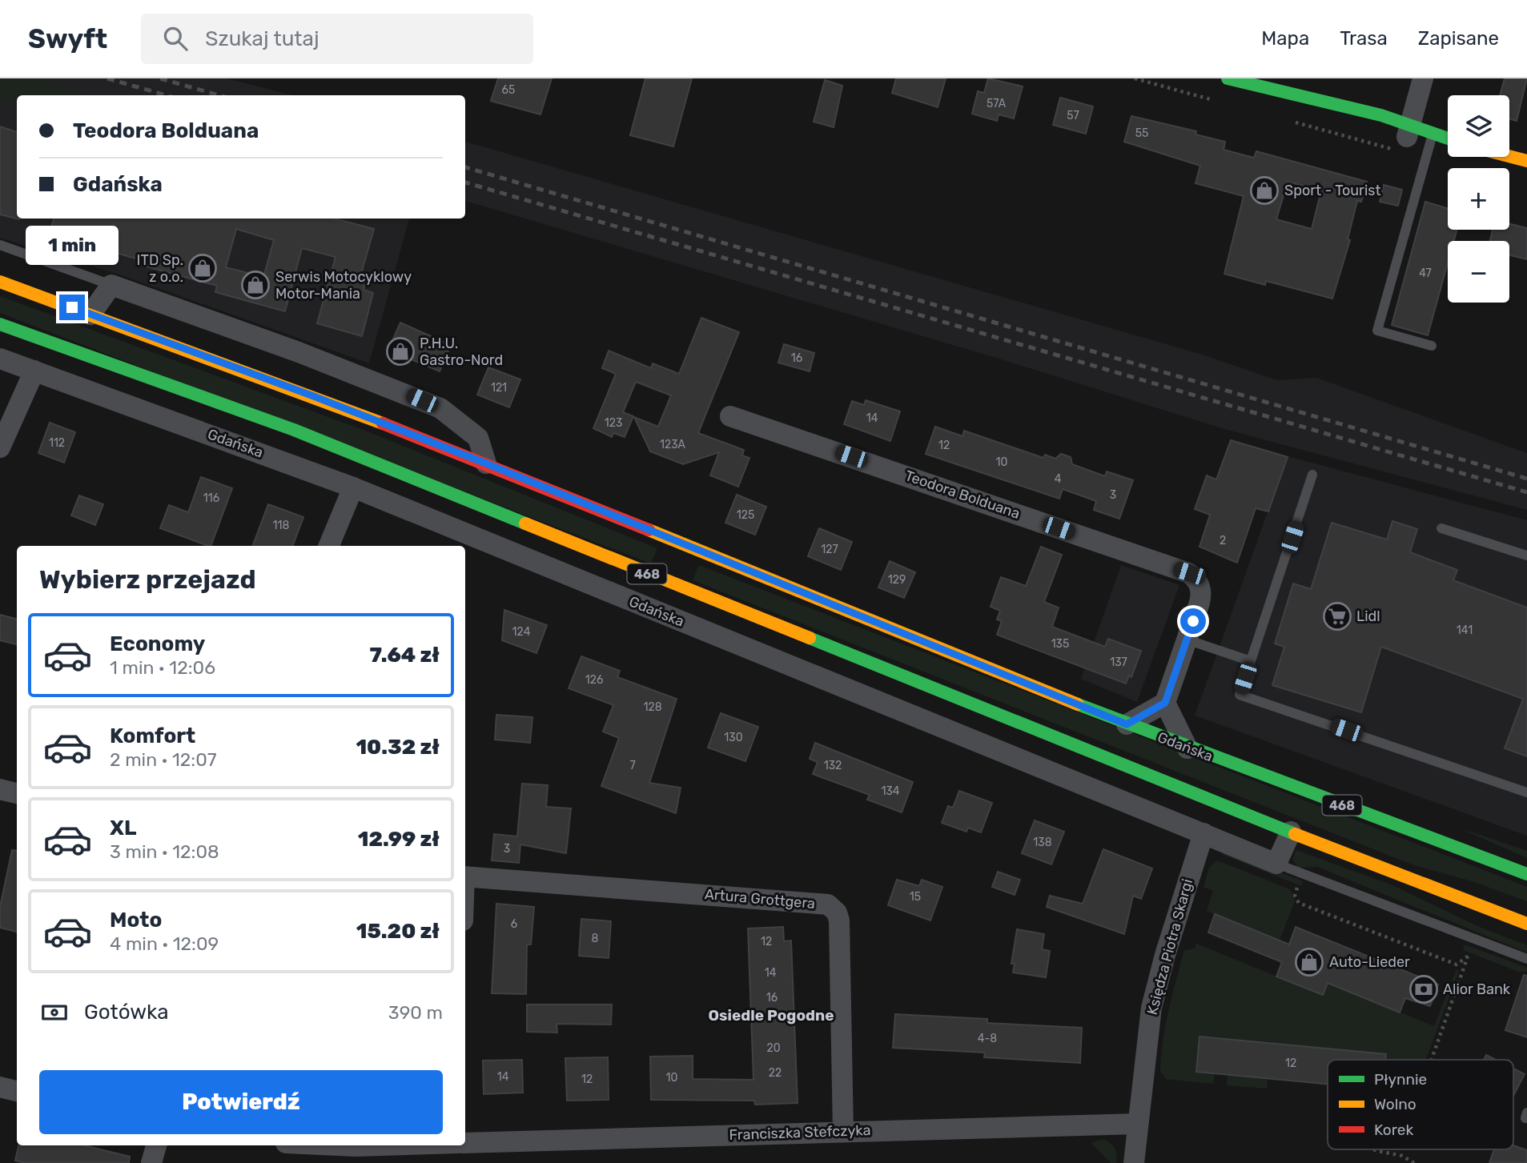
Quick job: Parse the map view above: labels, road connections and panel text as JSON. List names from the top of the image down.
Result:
{
  "streets": {
    "main road": ["Gdańska", "468"],
    "street": [
      "Teodora Bolduana",
      "Artura Grottgera",
      "Księdza Piotra Skargi",
      "Franciszka Stefczyka"
    ]
  },
  "crossings": [
    ["Gdańska", "Księdza Piotra Skargi"],
    ["Artura Grottgera", "Franciszka Stefczyka"],
    ["Księdza Piotra Skargi", "Franciszka Stefczyka"]
  ],
  "districts": ["Osiedle Pogodne"],
  "places": {
    "shop": [
      "Sport - Tourist",
      "ITD Sp. z o.o.",
      "Serwis Motocyklowy Motor-Mania",
      "P.H.U. Gastro-Nord",
      "Auto-Lieder"
    ],
    "supermarket": ["Lidl"],
    "bank": ["Alior Bank"]
  },
  "house_numbers": [
    "65",
    "57A",
    "57",
    "55",
    "47",
    "16",
    "121",
    "14",
    "123",
    "112",
    "123A",
    "12",
    "10",
    "4",
    "3",
    "116",
    "125",
    "118",
    "2",
    "127",
    "129",
    "141",
    "124",
    "135",
    "137",
    "126",
    "128",
    "130",
    "7",
    "132",
    "134",
    "138",
    "3",
    "15",
    "6",
    "8",
    "12",
    "14",
    "16",
    "4-8",
    "20",
    "12",
    "22",
    "14",
    "10",
    "12"
  ],
  "legend": ["Płynnie", "Wolno", "Korek"],
  "page": {
    "header": "Swyft",
    "search": "Szukaj tutaj",
    "nav": ["Mapa", "Trasa", "Zapisane"],
    "map_buttons": ["+", "−"],
    "banner": ["Teodora Bolduana", "Gdańska"],
    "bubble": "1 min",
    "heading": "Wybierz przejazd",
    "list": [
      {
        "name": "Economy",
        "note": "1 min · 12:06",
        "value": "7.64 zł"
      },
      {
        "name": "Komfort",
        "note": "2 min · 12:07",
        "value": "10.32 zł"
      },
      {
        "name": "XL",
        "note": "3 min · 12:08",
        "value": "12.99 zł"
      },
      {
        "name": "Moto",
        "note": "4 min · 12:09",
        "value": "15.20 zł"
      }
    ],
    "pay": ["Gotówka", "390 m"],
    "buttons": "Potwierdź"
  }
}
